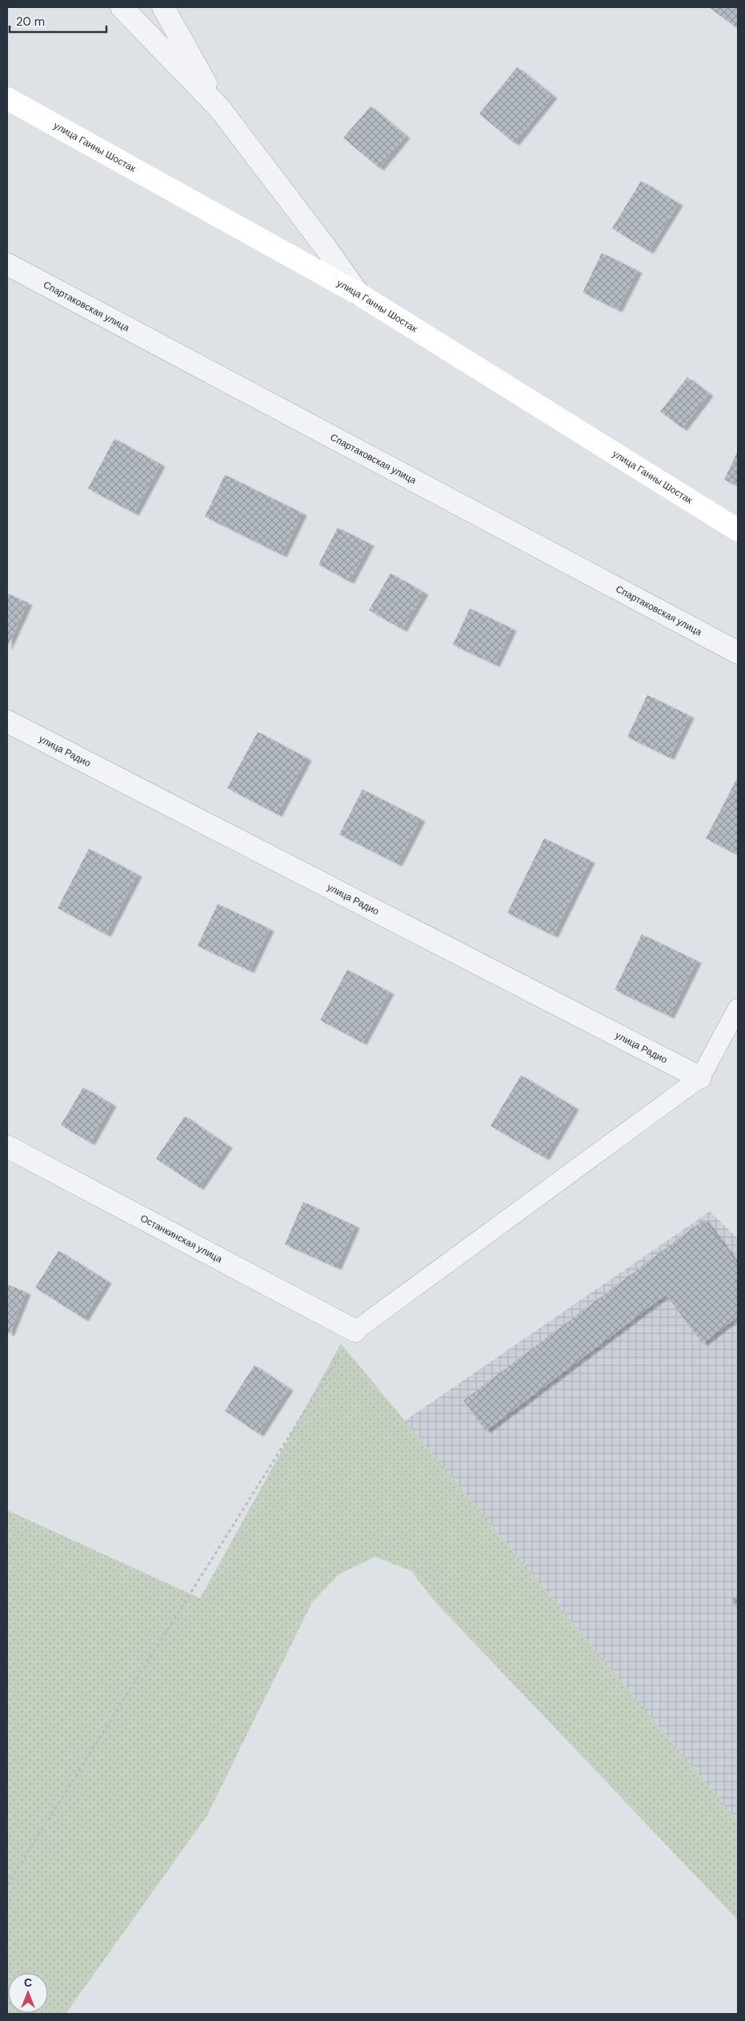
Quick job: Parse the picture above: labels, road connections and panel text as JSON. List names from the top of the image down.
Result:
{
  "streets": {
    "main road": ["улица Ганны Шостак"],
    "street": ["Спартаковская улица", "улица Радио", "Останкинская улица"]
  },
  "scale_bar": "20 m",
  "north": "top"
}
